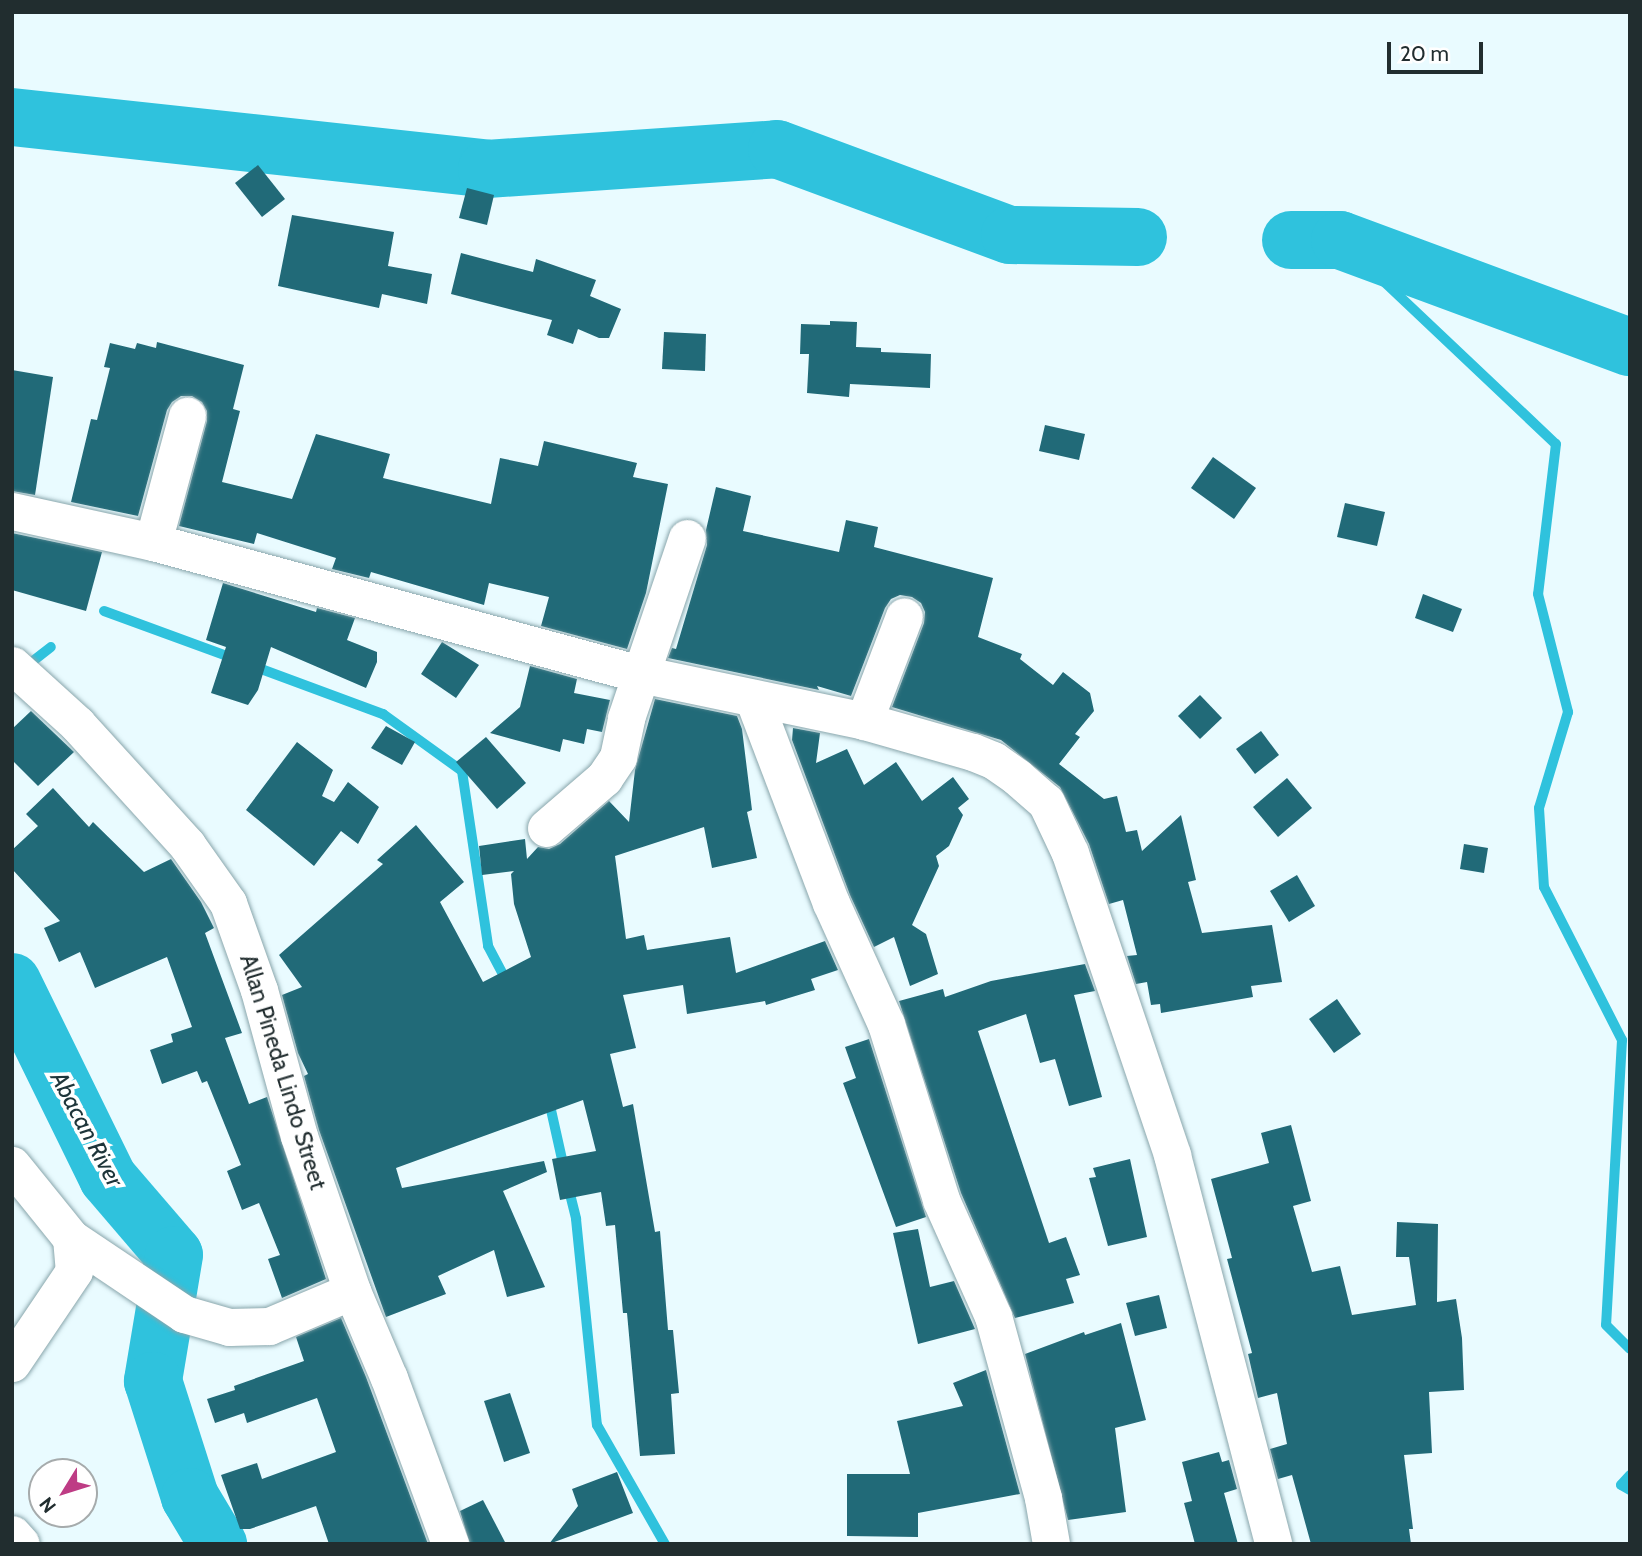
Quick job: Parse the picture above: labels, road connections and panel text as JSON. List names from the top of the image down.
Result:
{
  "streets": {
    "street": ["Allan Pineda Lindo Street"]
  },
  "water": ["Abacan River"],
  "scale_bar": "20 m",
  "north": "bottom left"
}
